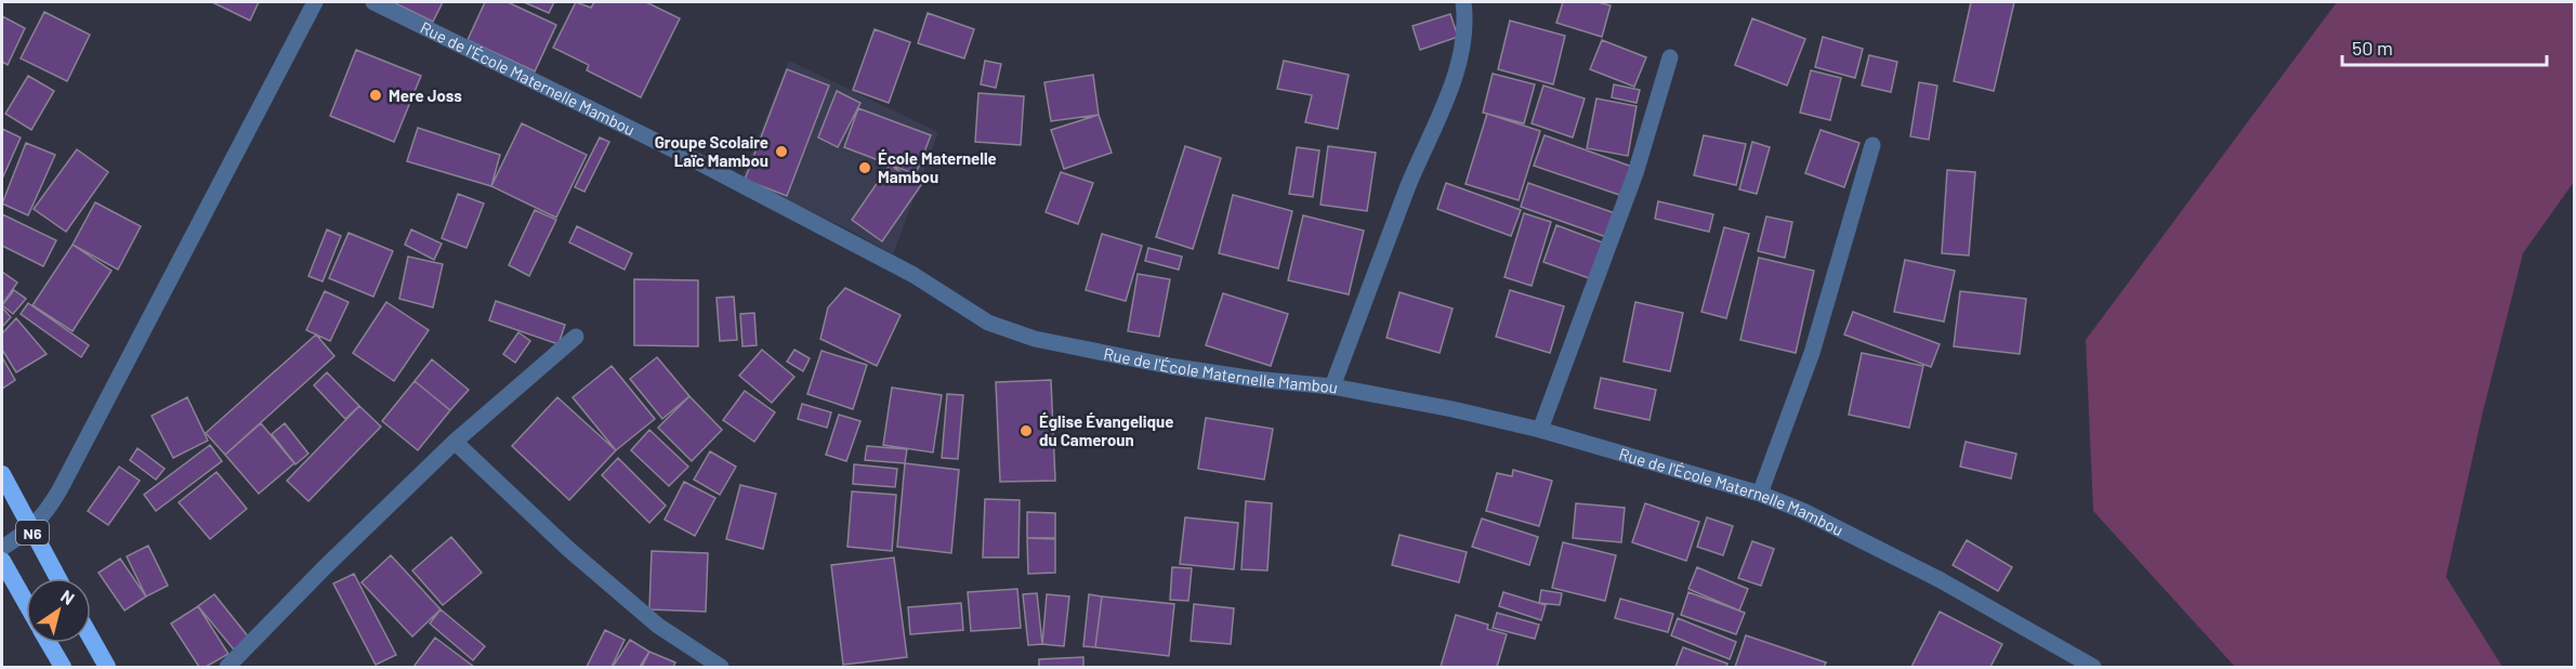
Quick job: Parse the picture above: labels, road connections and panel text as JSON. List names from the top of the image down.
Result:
{
  "streets": {
    "highway": ["N6"],
    "street": ["Rue de l'École Maternelle Mambou"]
  },
  "places": [
    "Mere Joss",
    "Groupe Scolaire Laïc Mambou",
    "École Maternelle Mambou",
    "Église Évangelique du Cameroun"
  ],
  "scale_bar": "50 m",
  "north": "top right"
}
